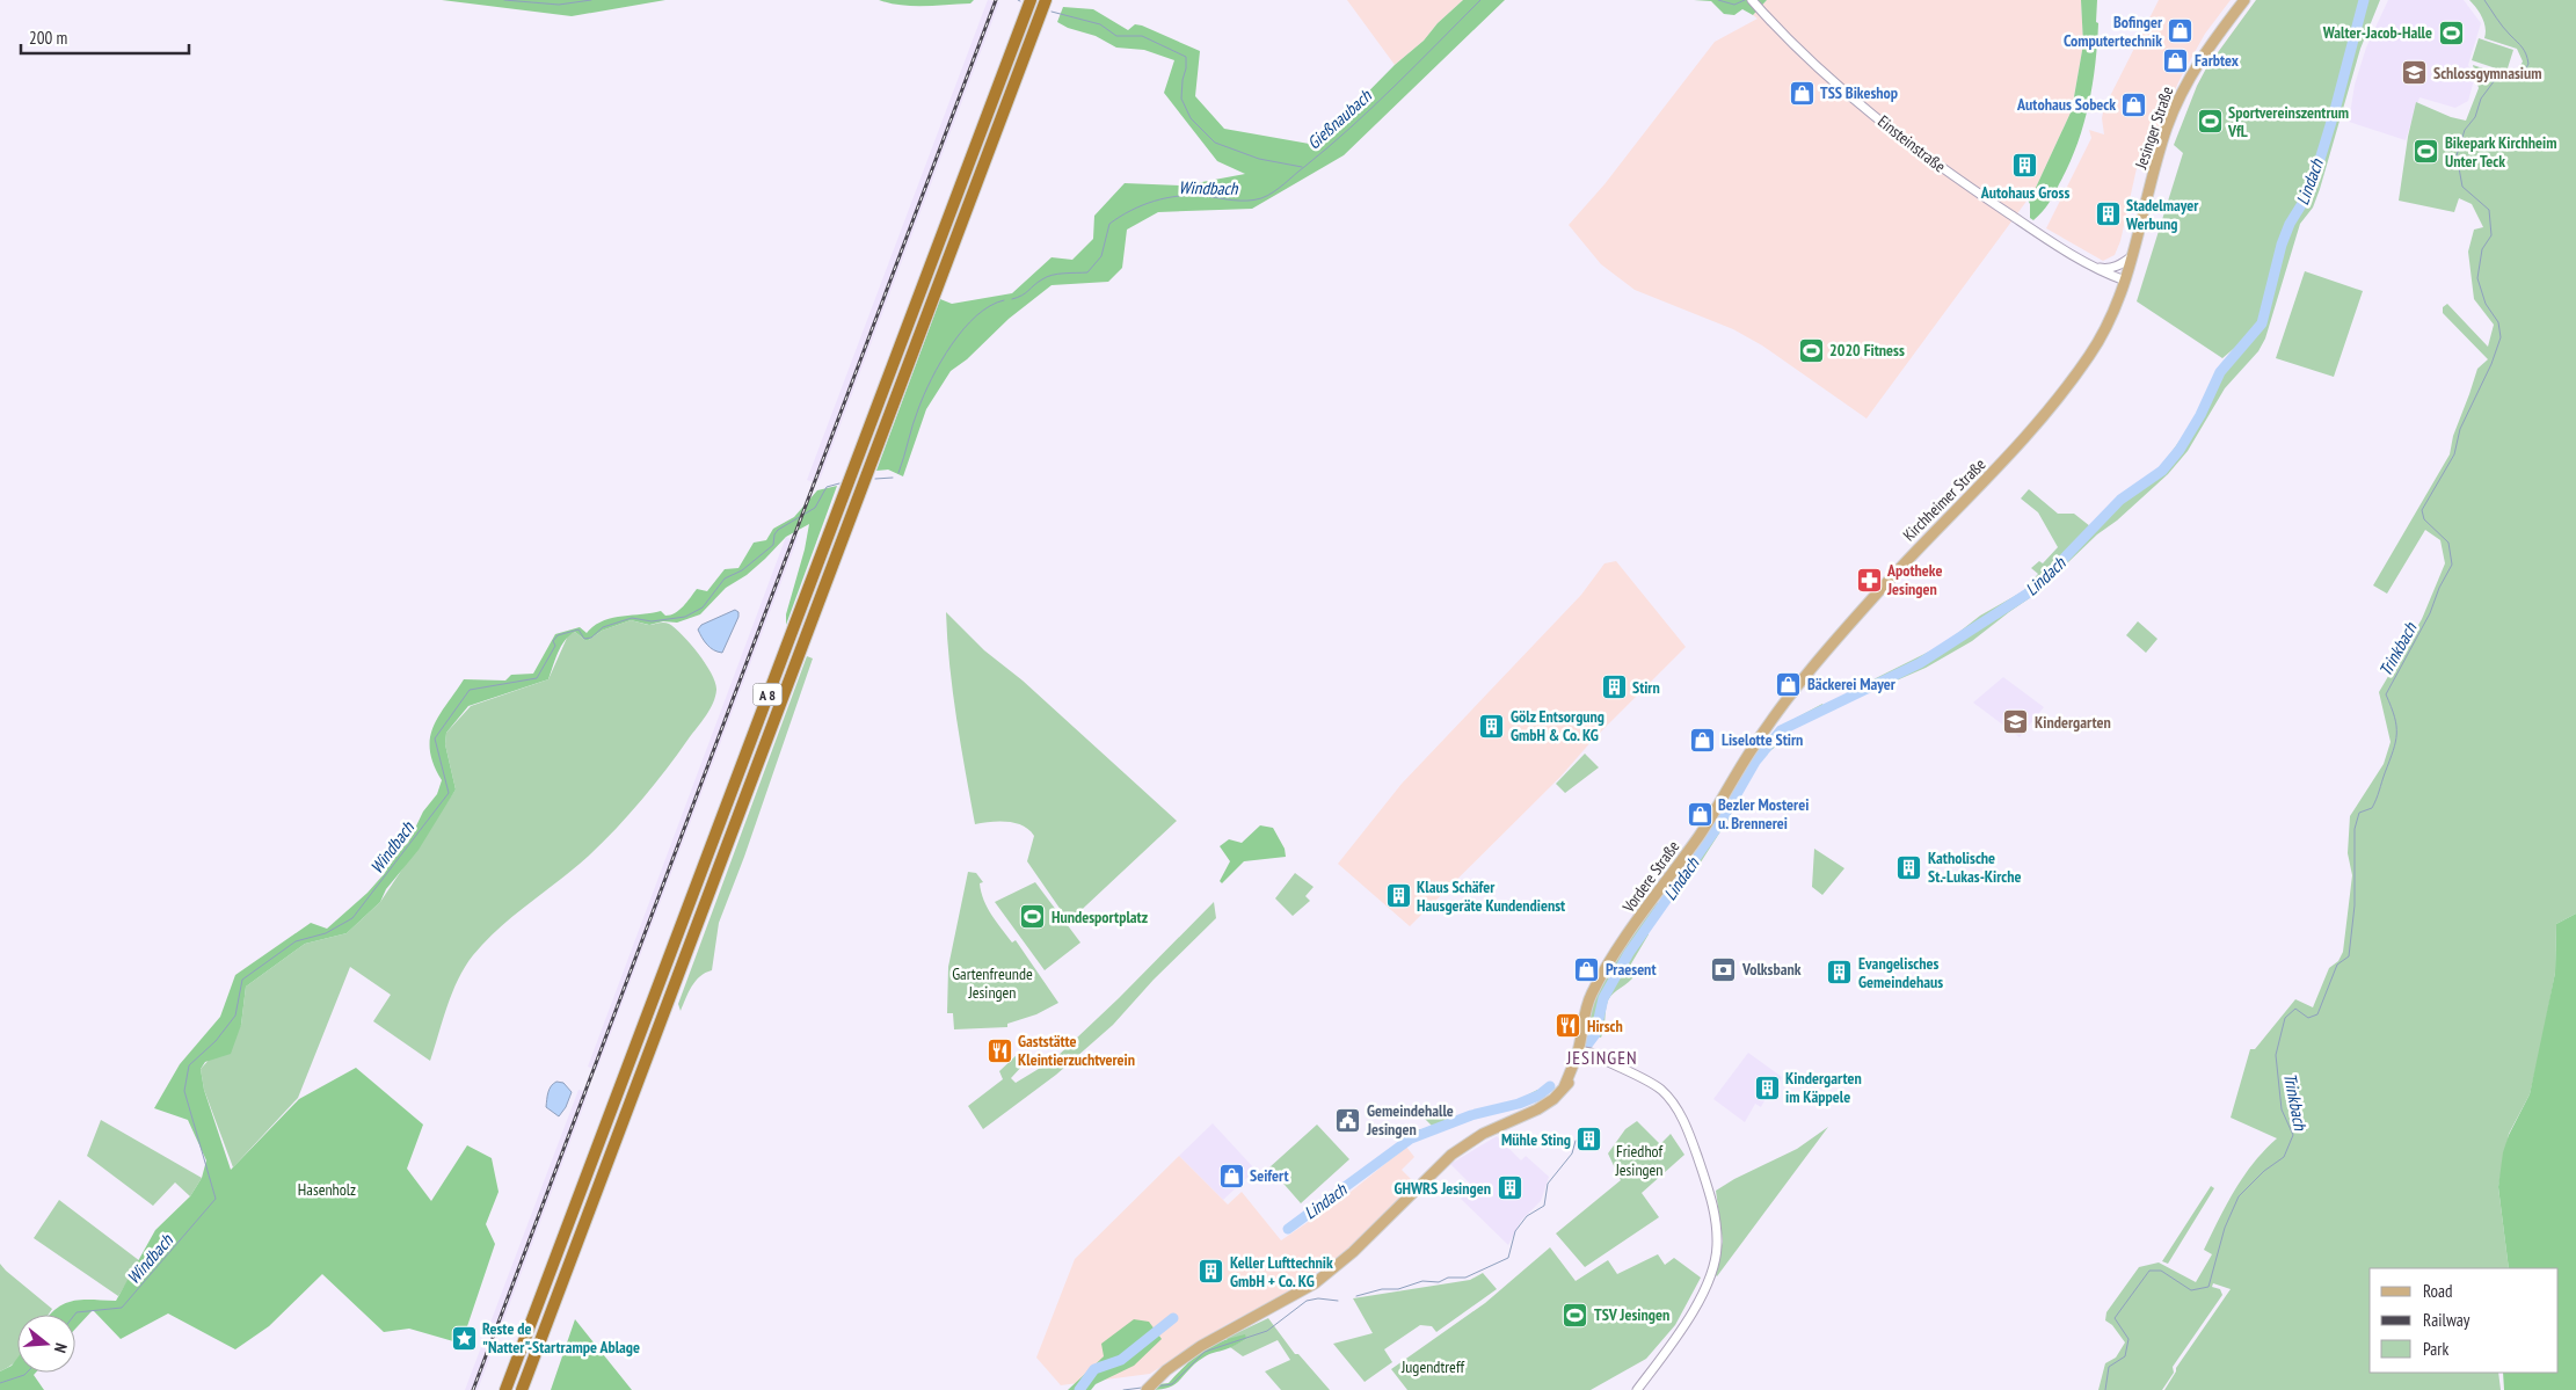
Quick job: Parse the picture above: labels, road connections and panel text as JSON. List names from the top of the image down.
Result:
{
  "streets": {
    "highway": ["A 8"],
    "main road": ["Jesinger Straße", "Kirchheimer Straße", "Vordere Straße"],
    "street": ["Einsteinstraße"]
  },
  "crossings": [
    ["Jesinger Straße", "Einsteinstraße"],
    ["Jesinger Straße", "Kirchheimer Straße"],
    ["Einsteinstraße", "Kirchheimer Straße"],
    ["Kirchheimer Straße", "Vordere Straße"]
  ],
  "districts": ["JESINGEN"],
  "water": [
    "Gießnaubach",
    "Lindach",
    "Windbach",
    "Trinkbach"
  ],
  "parks": [
    "Gartenfreunde Jesingen",
    "Friedhof Jesingen",
    "Hasenholz",
    "Jugendtreff"
  ],
  "places": {
    "shop": [
      "Bofinger Computertechnik",
      "Farbtex",
      "TSS Bikeshop",
      "Autohaus Sobeck",
      "Bäckerei Mayer",
      "Liselotte Stirn",
      "Bezler Mosterei u. Brennerei",
      "Praesent",
      "Seifert"
    ],
    "sports": [
      "Walter-Jacob-Halle",
      "Sportvereinszentrum VfL",
      "Bikepark Kirchheim Unter Teck",
      "2020 Fitness",
      "Hundesportplatz",
      "TSV Jesingen"
    ],
    "school or university": ["Schlossgymnasium", "Kindergarten"],
    "building": [
      "Autohaus Gross",
      "Stadelmayer Werbung",
      "Stirn",
      "Gölz Entsorgung GmbH & Co. KG",
      "Katholische St.-Lukas-Kirche",
      "Klaus Schäfer Hausgeräte Kundendienst",
      "Evangelisches Gemeindehaus",
      "Kindergarten im Käppele",
      "Mühle Sting",
      "GHWRS Jesingen",
      "Keller Lufttechnik GmbH + Co. KG"
    ],
    "pharmacy": ["Apotheke Jesingen"],
    "bank": ["Volksbank"],
    "restaurant": ["Hirsch", "Gaststätte Kleintierzuchtverein"],
    "public building": ["Gemeindehalle Jesingen"],
    "place": ["Reste de \"Natter\"-Startrampe Ablage"]
  },
  "legend": ["Road", "Railway", "Park"],
  "scale_bar": "200 m",
  "north": "right"
}
